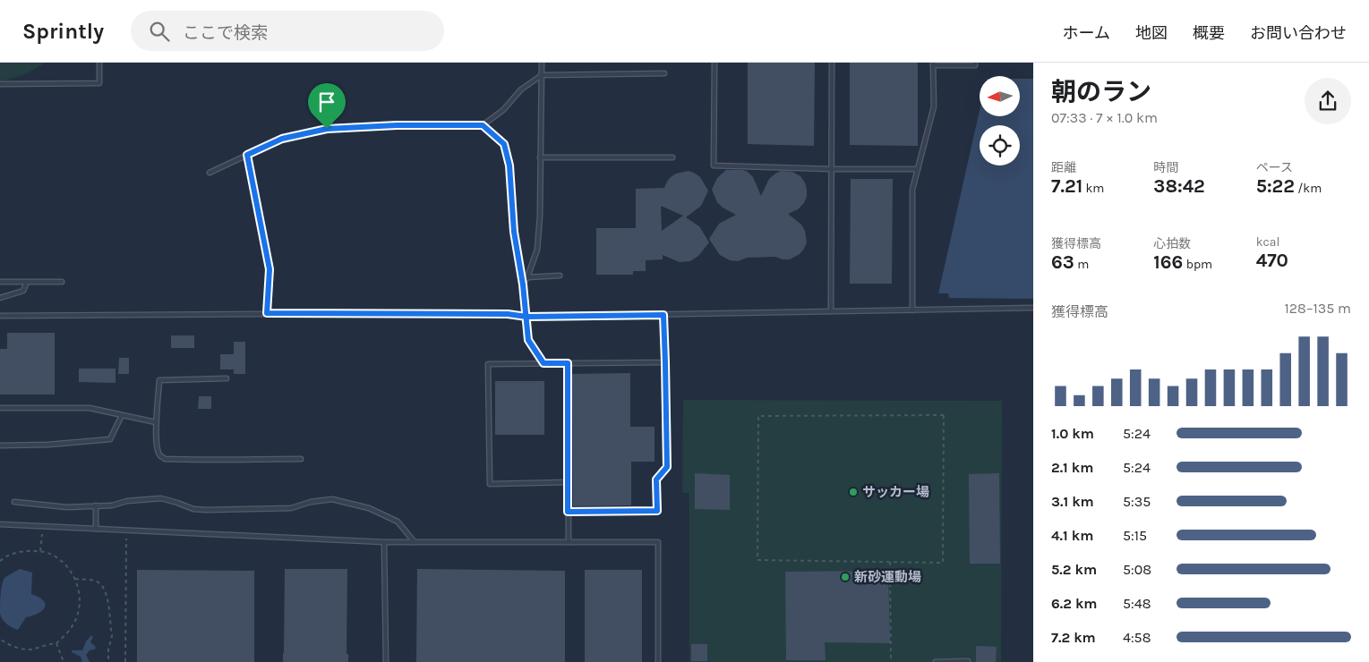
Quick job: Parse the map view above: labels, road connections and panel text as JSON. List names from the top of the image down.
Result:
{
  "places": ["サッカー場", "新砂運動場"],
  "north": "left",
  "page": {
    "header": "Sprintly",
    "search": "ここで検索",
    "nav": [
      "ホーム",
      "地図",
      "概要",
      "お問い合わせ"
    ],
    "heading": ["朝のラン", "07:33 · 7 × 1.0 km"],
    "stats": [
      ["距離", "7.21 km"],
      ["時間", "38:42"],
      ["ペース", "5:22 /km"],
      ["獲得標高", "63 m"],
      ["心拍数", "166 bpm"],
      ["kcal", "470"]
    ],
    "chart": ["獲得標高", "128–135 m"],
    "list": [
      {
        "name": "1.0 km",
        "note": "5:24"
      },
      {
        "name": "2.1 km",
        "note": "5:24"
      },
      {
        "name": "3.1 km",
        "note": "5:35"
      },
      {
        "name": "4.1 km",
        "note": "5:15"
      },
      {
        "name": "5.2 km",
        "note": "5:08"
      },
      {
        "name": "6.2 km",
        "note": "5:48"
      },
      {
        "name": "7.2 km",
        "note": "4:58"
      }
    ]
  }
}
